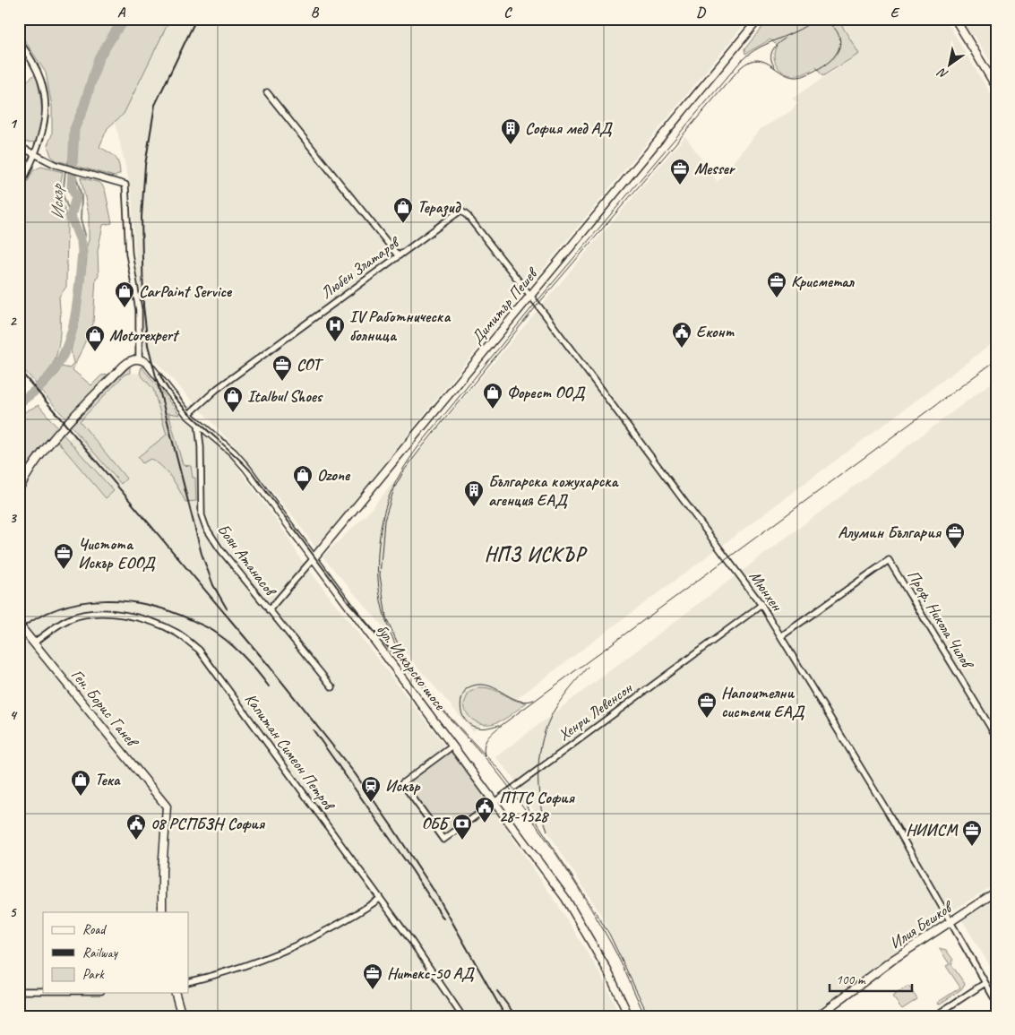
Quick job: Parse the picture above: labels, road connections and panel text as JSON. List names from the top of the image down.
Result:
{
  "streets": {
    "main road": [
      "Димитър Пешев",
      "бул. Искърско шосе",
      "Ген. Борис Ганев",
      "Илия Бешков"
    ],
    "street": [
      "Любен Златаров",
      "Боян Атанасов",
      "Мюнхен",
      "Проф. Никола Чилов",
      "Хенри Левенсон",
      "Капитан Симеон Петров"
    ]
  },
  "crossings": [
    ["Любен Златаров", "Димитър Пешев"],
    ["Любен Златаров", "Мюнхен"],
    ["Любен Златаров", "бул. Искърско шосе"],
    ["Димитър Пешев", "Боян Атанасов"],
    ["Димитър Пешев", "Мюнхен"],
    ["Димитър Пешев", "бул. Искърско шосе"],
    ["Боян Атанасов", "бул. Искърско шосе"],
    ["Мюнхен", "Проф. Никола Чилов"],
    ["Мюнхен", "Хенри Левенсон"],
    ["Мюнхен", "Илия Бешков"],
    ["бул. Искърско шосе", "Хенри Левенсон"],
    ["Ген. Борис Ганев", "Капитан Симеон Петров"]
  ],
  "districts": ["НПЗ ИСКЪР"],
  "water": ["Искър"],
  "places": {
    "building": ["София мед АД", "Българска кожухарска агенция ЕАД"],
    "office": [
      "Messer",
      "Крисметал",
      "СОТ",
      "Алумин България",
      "Чистота Искър ЕООД",
      "Напоителни системи ЕАД",
      "НИИСМ",
      "Нитекс-50 АД"
    ],
    "shop": [
      "Теразид",
      "CarPaint Service",
      "Motorexpert",
      "Форест ООД",
      "Italbul Shoes",
      "Ozone",
      "Тека"
    ],
    "hospital": ["IV Работническа болница"],
    "public building": ["Еконт", "ПТТС София 28-1528", "08 РСПБЗН София"],
    "station": ["Искър"],
    "bank": ["ОББ"]
  },
  "legend": ["Road", "Railway", "Park"],
  "scale_bar": "100 m",
  "north": "bottom left",
  "grid": {
    "columns": [
      "A",
      "B",
      "C",
      "D",
      "E"
    ],
    "rows": [
      "1",
      "2",
      "3",
      "4",
      "5"
    ]
  }
}
